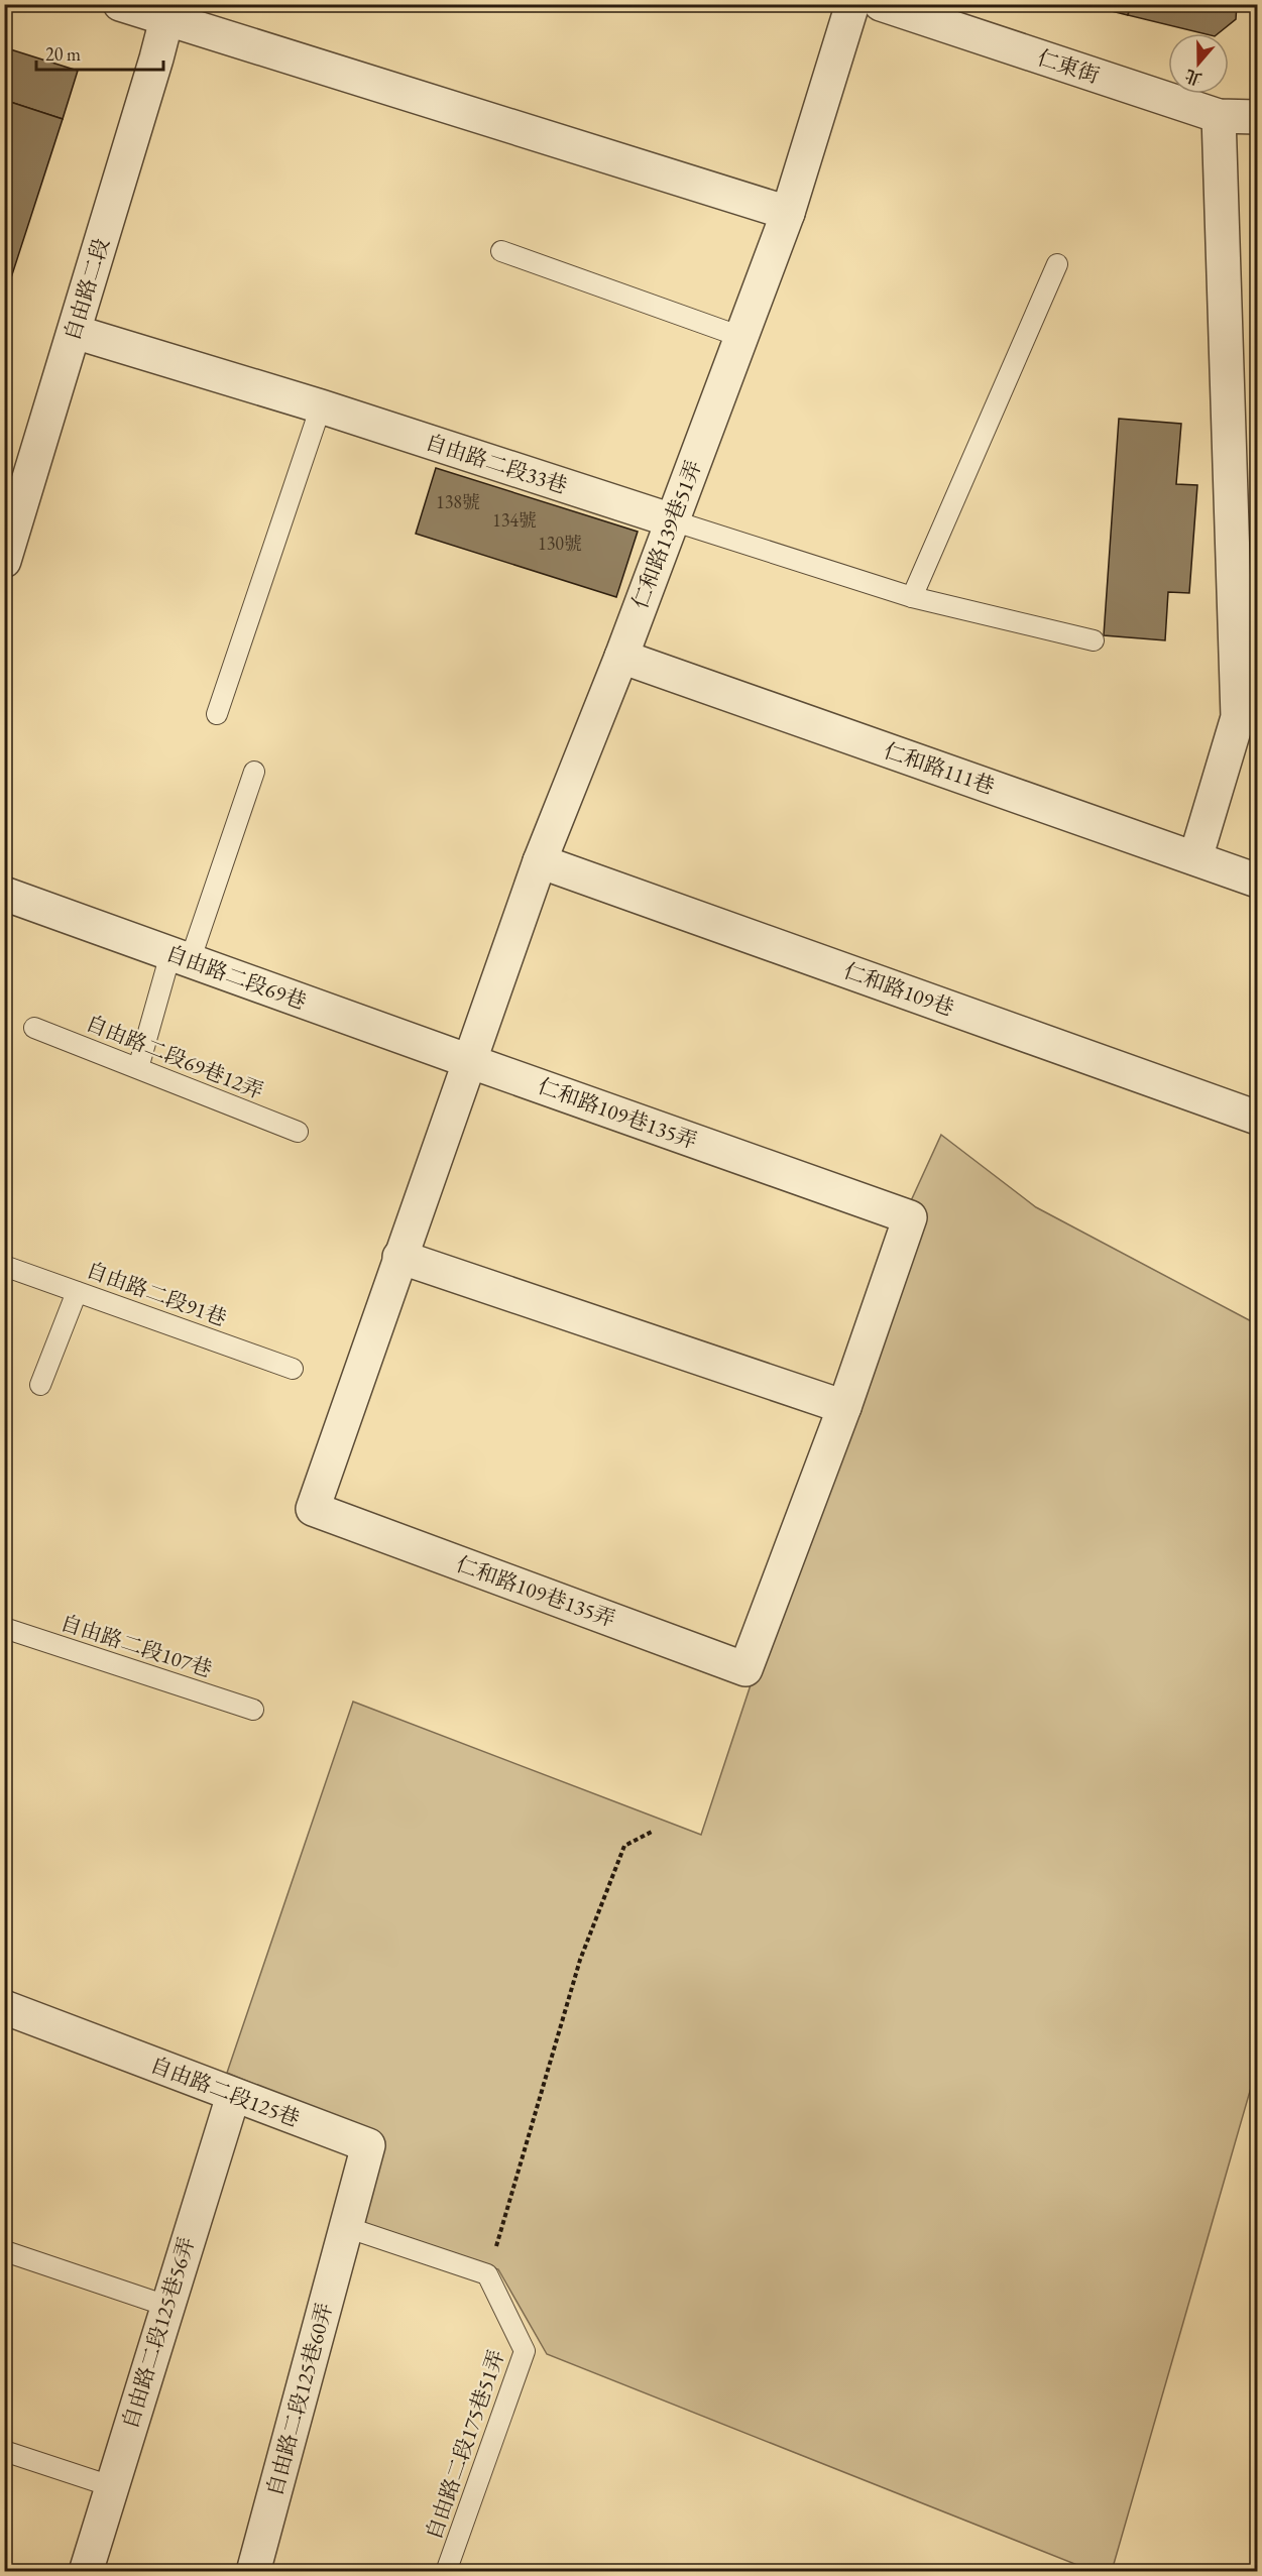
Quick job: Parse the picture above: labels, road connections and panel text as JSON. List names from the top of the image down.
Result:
{
  "streets": {
    "street": [
      "仁東街",
      "自由路二段",
      "自由路二段33巷",
      "仁和路139巷51弄",
      "仁和路111巷",
      "自由路二段69巷",
      "仁和路109巷",
      "仁和路109巷135弄",
      "自由路二段125巷",
      "自由路二段125巷56弄",
      "自由路二段125巷60弄"
    ],
    "lane": [
      "自由路二段69巷12弄",
      "自由路二段91巷",
      "自由路二段107巷",
      "自由路二段175巷51弄"
    ]
  },
  "crossings": [
    ["自由路二段", "自由路二段33巷"],
    ["自由路二段33巷", "仁和路139巷51弄"],
    ["仁和路139巷51弄", "仁和路111巷"],
    ["仁和路139巷51弄", "自由路二段69巷"],
    ["仁和路139巷51弄", "仁和路109巷"],
    ["仁和路139巷51弄", "仁和路109巷135弄"],
    ["自由路二段69巷", "仁和路109巷135弄"],
    ["自由路二段125巷", "自由路二段125巷56弄"],
    ["自由路二段125巷", "自由路二段125巷60弄"]
  ],
  "house_numbers": ["138號", "134號", "130號"],
  "scale_bar": "20 m",
  "north": "bottom"
}
